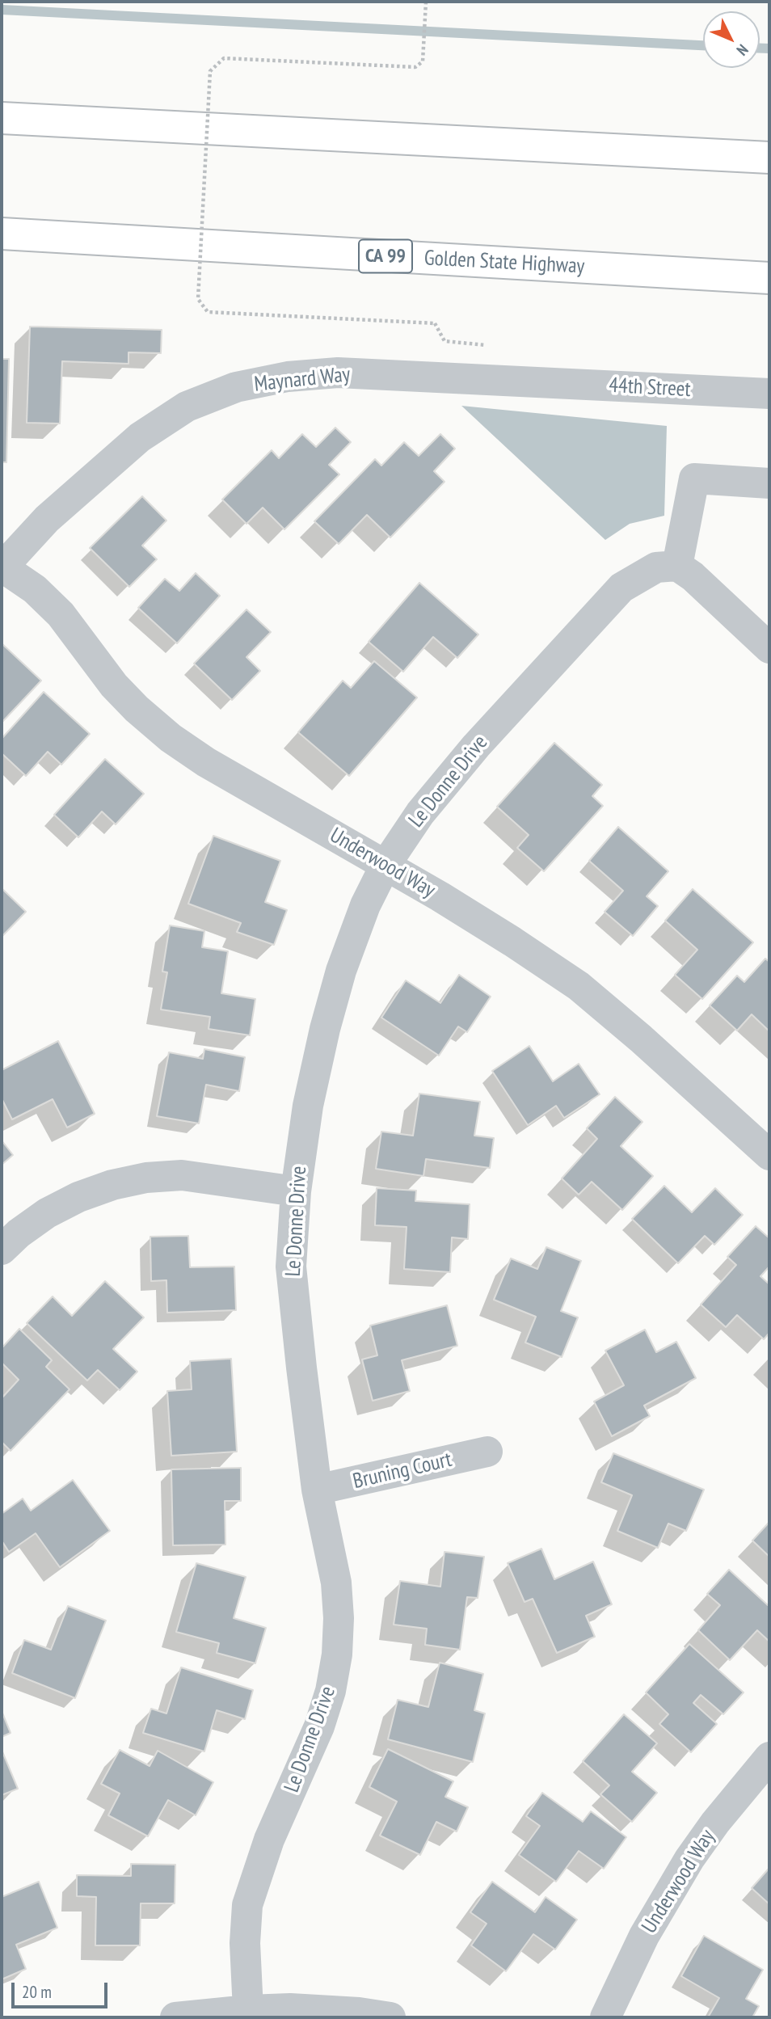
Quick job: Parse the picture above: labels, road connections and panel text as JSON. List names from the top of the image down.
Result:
{
  "streets": {
    "highway": ["CA 99", "Golden State Highway"],
    "street": [
      "Maynard Way",
      "44th Street",
      "Le Donne Drive",
      "Underwood Way",
      "Bruning Court"
    ]
  },
  "crossings": [
    ["Maynard Way", "44th Street"],
    ["Maynard Way", "Underwood Way"],
    ["Le Donne Drive", "Underwood Way"],
    ["Le Donne Drive", "Bruning Court"]
  ],
  "scale_bar": "20 m",
  "north": "bottom right"
}
